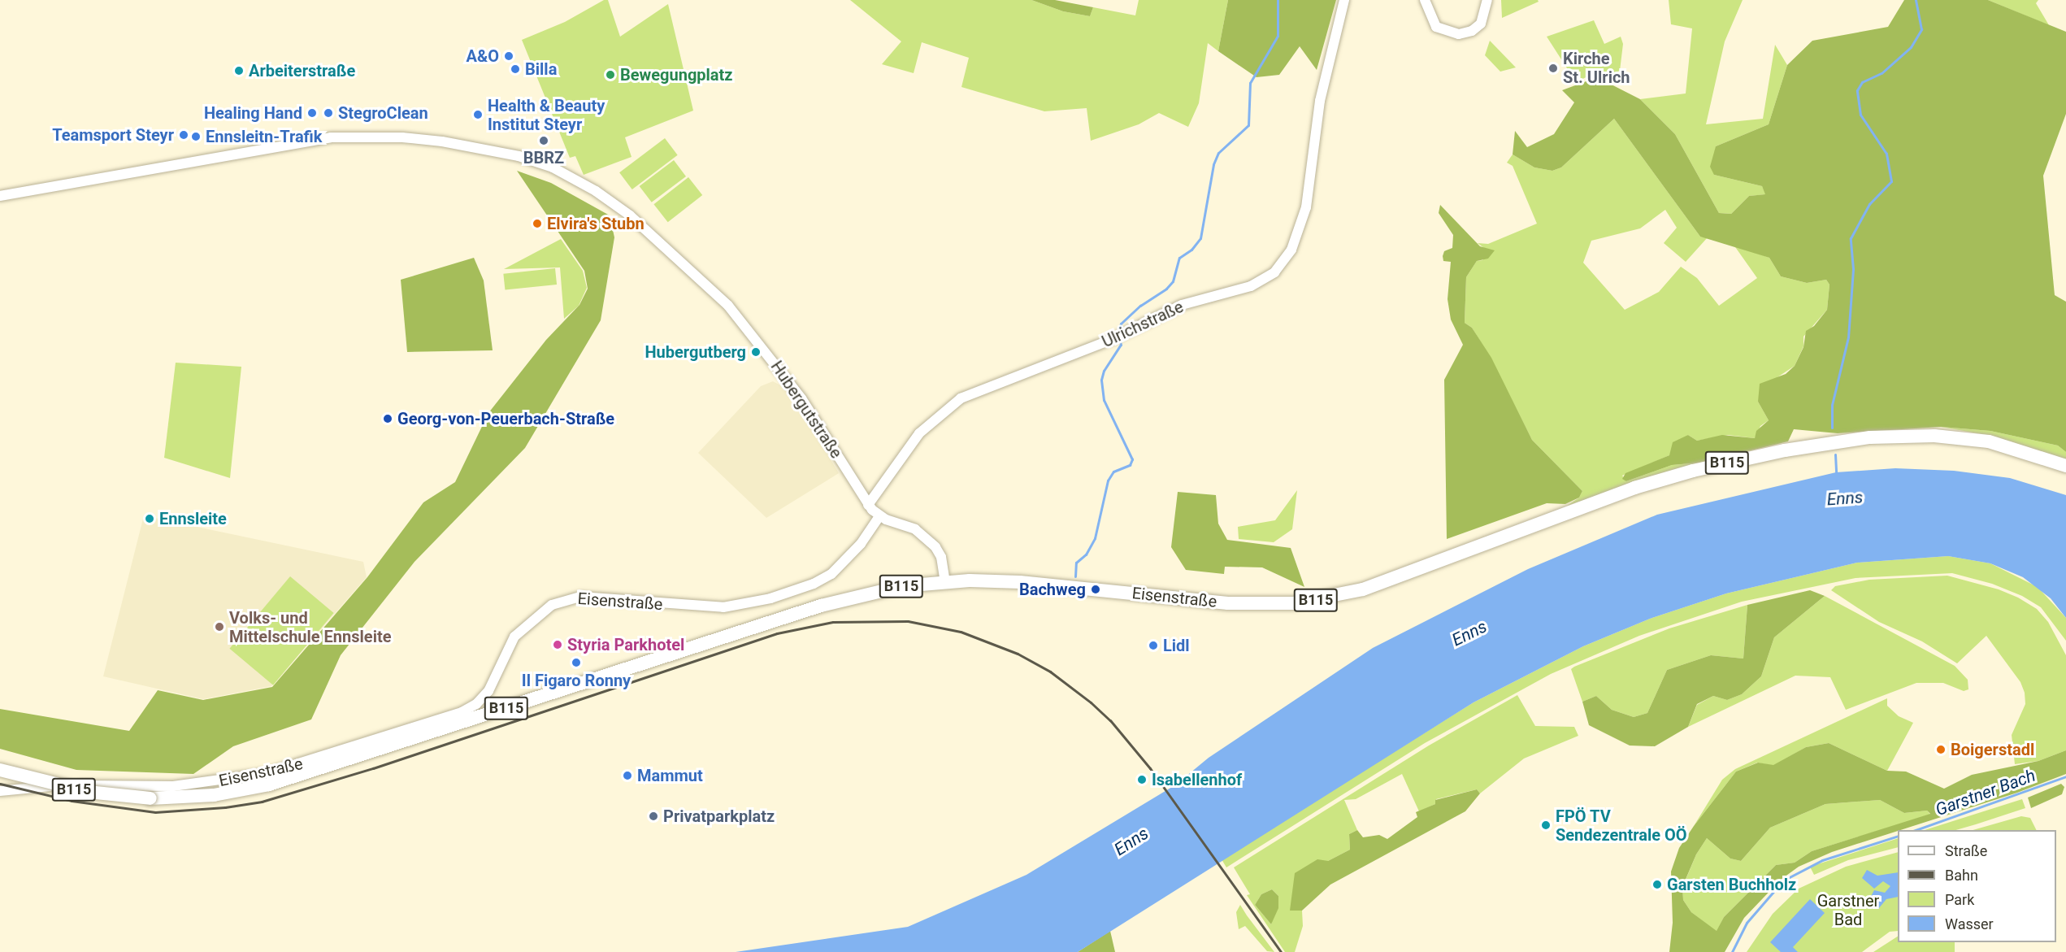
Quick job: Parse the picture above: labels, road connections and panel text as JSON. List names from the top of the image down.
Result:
{
  "streets": {
    "main road": ["B115", "Eisenstraße"],
    "street": ["Ulrichstraße", "Hubergutstraße"]
  },
  "crossings": [
    ["Ulrichstraße", "Hubergutstraße"],
    ["Hubergutstraße", "Eisenstraße"]
  ],
  "water": ["Enns", "Garstner Bach"],
  "parks": ["Garstner Bad"],
  "places": [
    "A&O",
    "Kirche St. Ulrich",
    "Billa",
    "Arbeiterstraße",
    "Bewegungplatz",
    "Healing Hand",
    "StegroClean",
    "Health & Beauty Institut Steyr",
    "Teamsport Steyr",
    "Ennsleitn-Trafik",
    "BBRZ",
    "Elvira's Stubn",
    "Hubergutberg",
    "Georg-von-Peuerbach-Straße",
    "Ennsleite",
    "Bachweg",
    "Volks- und Mittelschule Ennsleite",
    "Styria Parkhotel",
    "Lidl",
    "Il Figaro Ronny",
    "Boigerstadl",
    "Mammut",
    "Isabellenhof",
    "Privatparkplatz",
    "FPÖ TV Sendezentrale OÖ",
    "Garsten Buchholz"
  ],
  "legend": [
    "Straße",
    "Bahn",
    "Park",
    "Wasser"
  ]
}
